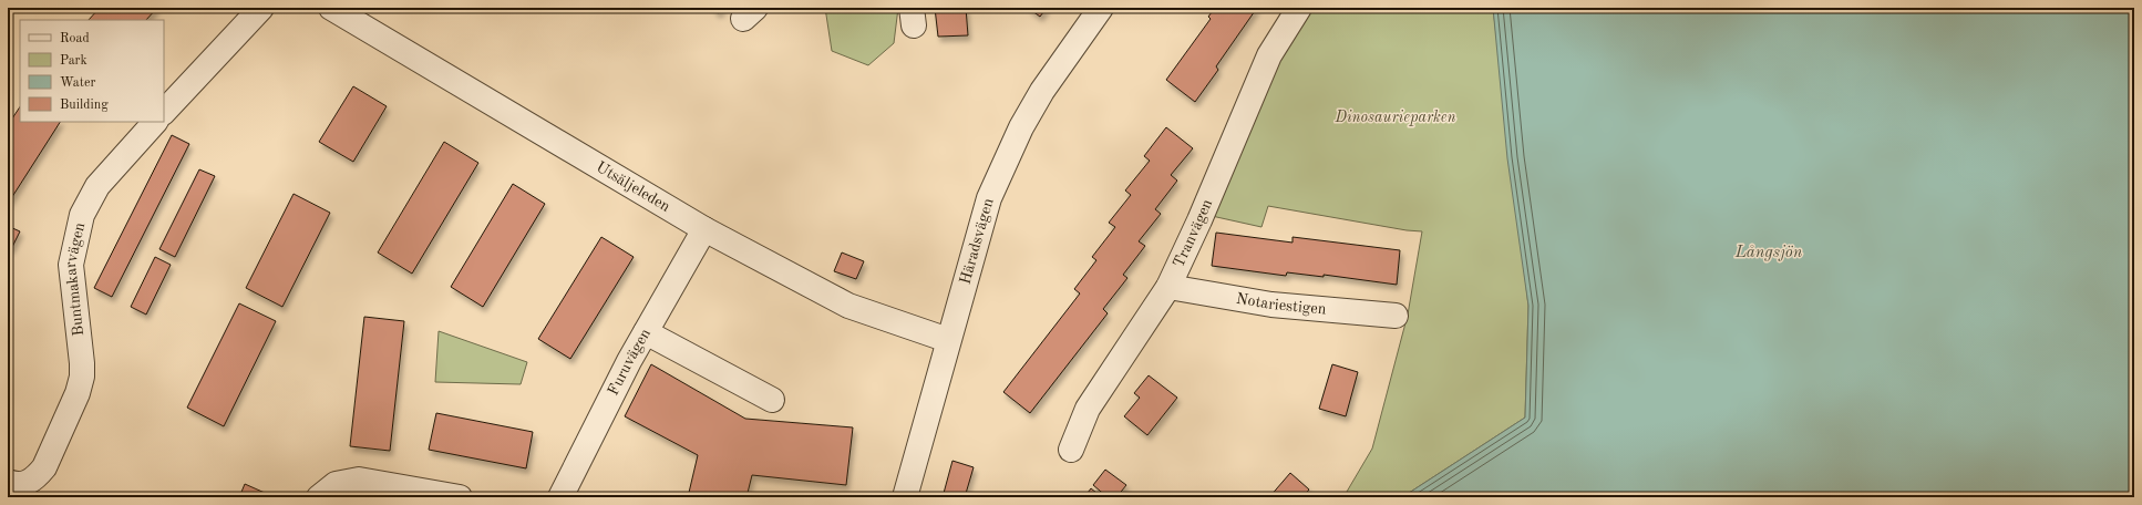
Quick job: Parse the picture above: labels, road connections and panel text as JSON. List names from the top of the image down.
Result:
{
  "streets": {
    "street": [
      "Utsäljeleden",
      "Tranvägen",
      "Häradsvägen",
      "Buntmakarvägen",
      "Notariestigen",
      "Furuvägen"
    ]
  },
  "crossings": [
    ["Utsäljeleden", "Häradsvägen"],
    ["Utsäljeleden", "Furuvägen"],
    ["Tranvägen", "Notariestigen"]
  ],
  "water": ["Långsjön"],
  "parks": ["Dinosaurieparken"],
  "legend": [
    "Road",
    "Park",
    "Water",
    "Building"
  ]
}
